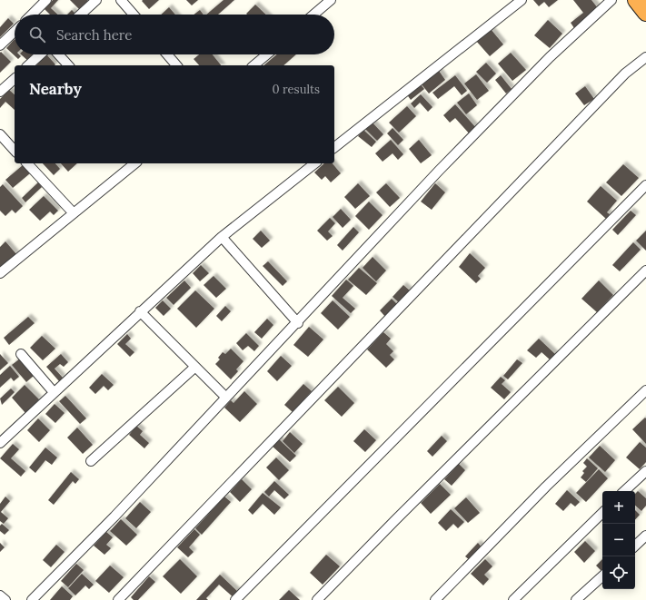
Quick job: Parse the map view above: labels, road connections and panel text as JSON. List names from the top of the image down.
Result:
{
  "page": {
    "search": "Search here",
    "heading": ["Nearby", "0 results"],
    "map_buttons": ["+", "−"]
  }
}
